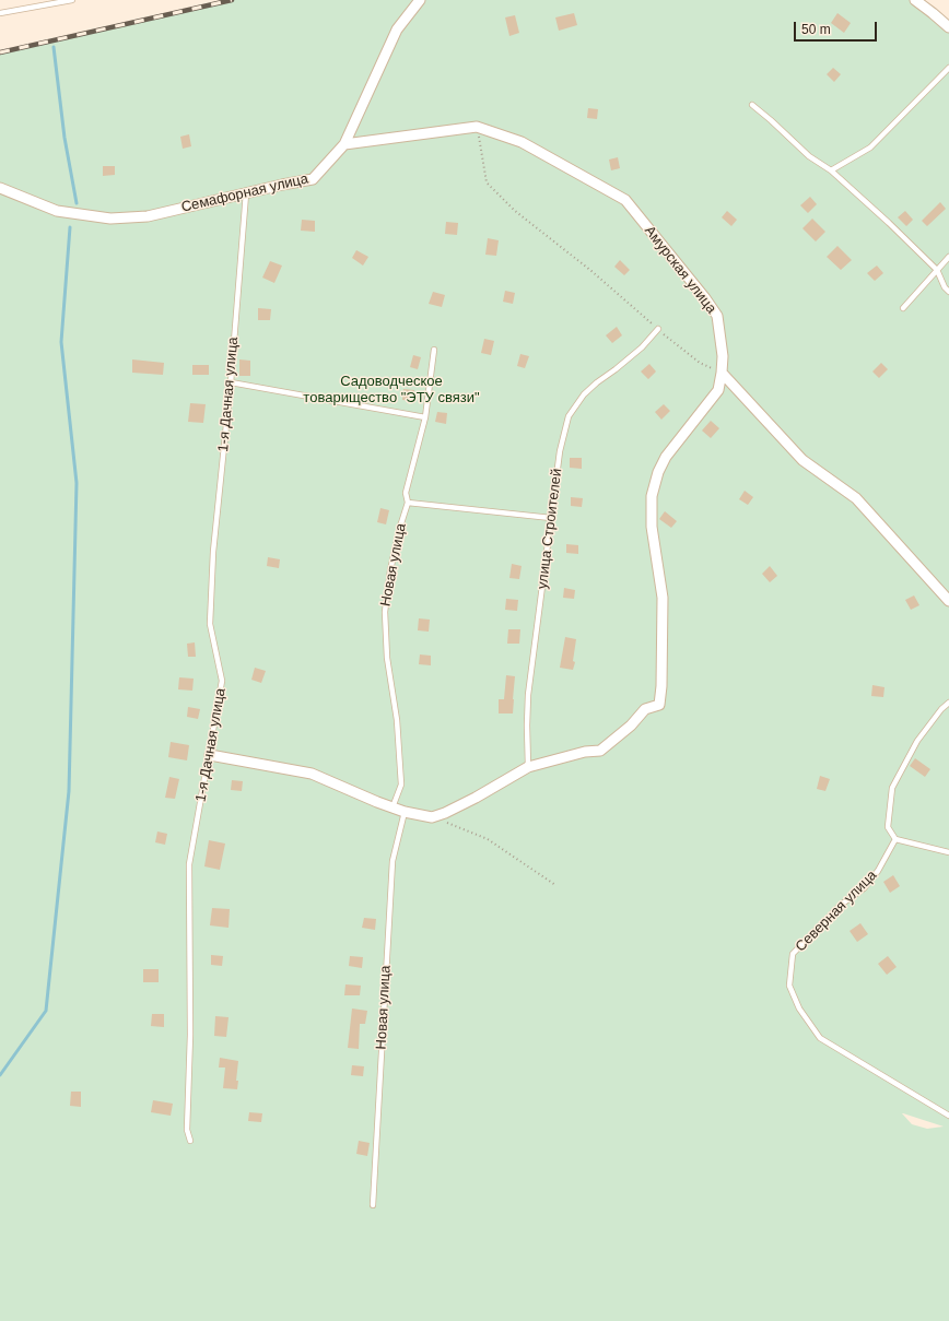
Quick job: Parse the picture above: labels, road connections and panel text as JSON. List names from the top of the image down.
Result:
{
  "streets": {
    "street": ["Семафорная улица", "Амурская улица"],
    "lane": [
      "1-я Дачная улица",
      "улица Строителей",
      "Новая улица",
      "Северная улица"
    ]
  },
  "crossings": [
    ["Семафорная улица", "Амурская улица"],
    ["Семафорная улица", "1-я Дачная улица"],
    ["Амурская улица", "улица Строителей"]
  ],
  "parks": ["Садоводческое товарищество \"ЭТУ связи\""],
  "scale_bar": "50 m"
}
